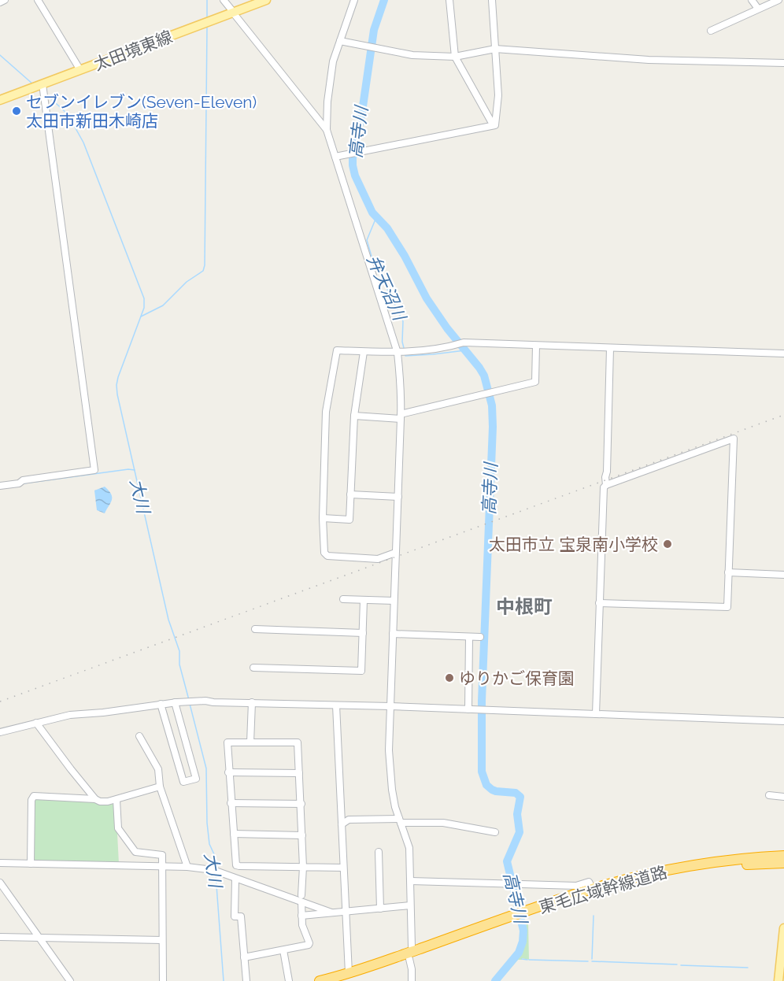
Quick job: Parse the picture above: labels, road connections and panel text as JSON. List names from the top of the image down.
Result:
{
  "streets": {
    "highway": ["東毛広域幹線道路"],
    "main road": ["太田境東線"]
  },
  "districts": ["中根町"],
  "water": ["高寺川", "弁天沼川", "大川"],
  "places": ["セブンイレブン(Seven-Eleven) 太田市新田木崎店", "太田市立 宝泉南小学校", "ゆりかご保育園"]
}
